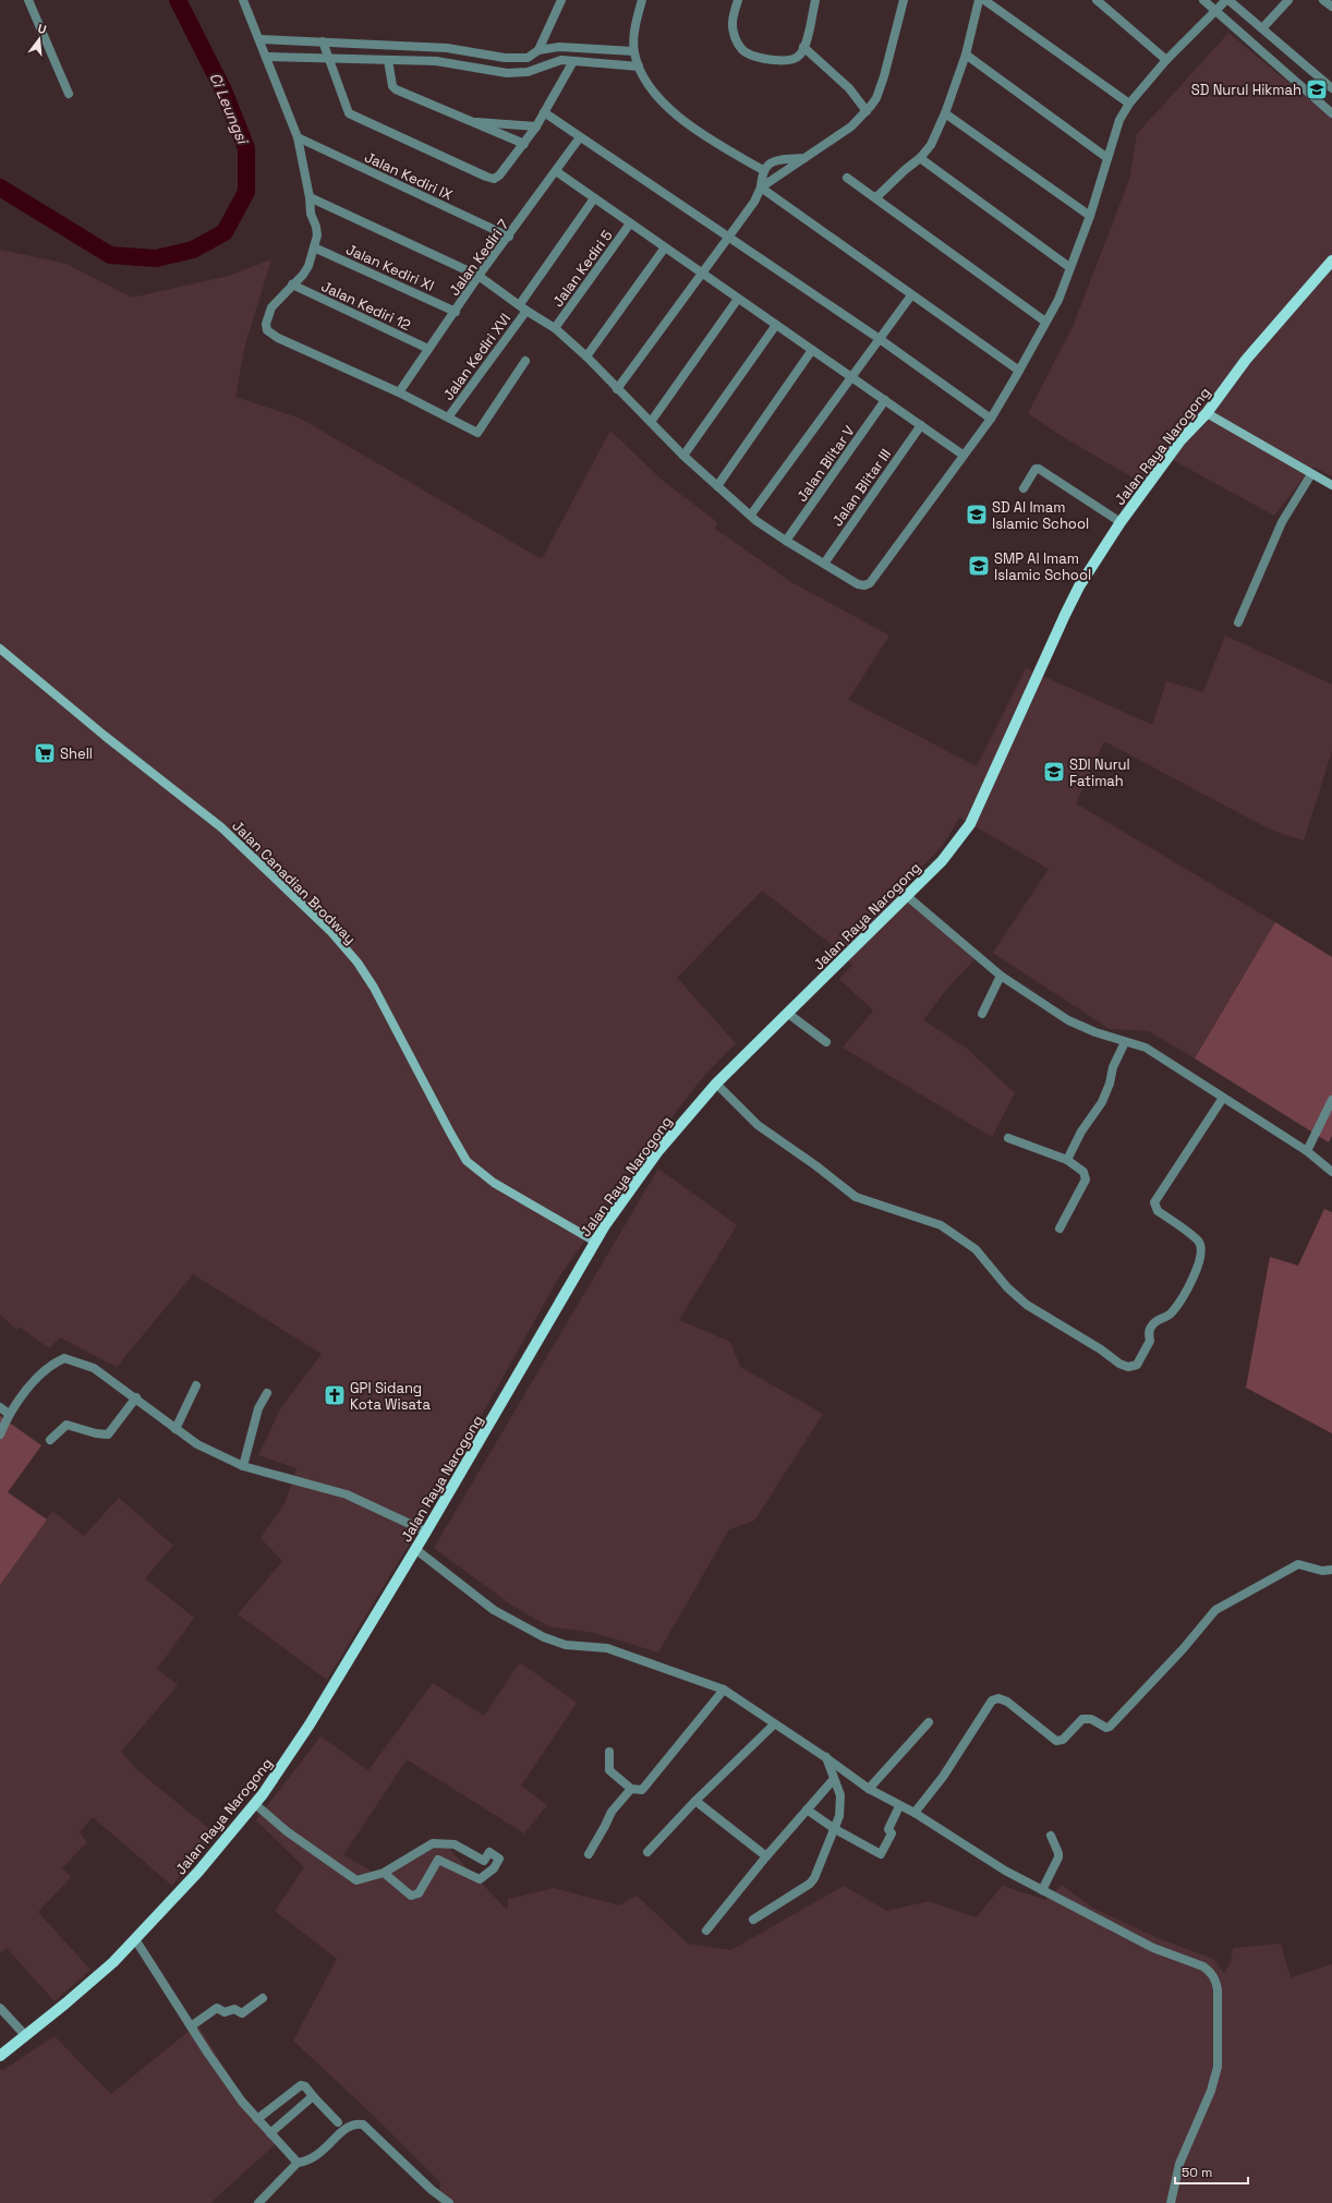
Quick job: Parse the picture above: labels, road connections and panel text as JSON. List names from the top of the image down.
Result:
{
  "streets": {
    "main road": ["Jalan Raya Narogong"],
    "street": [
      "Jalan Kediri IX",
      "Jalan Kediri 7",
      "Jalan Kediri XI",
      "Jalan Kediri 5",
      "Jalan Kediri 12",
      "Jalan Kediri XVI",
      "Jalan Blitar V",
      "Jalan Blitar III",
      "Jalan Canadian Brodway"
    ]
  },
  "crossings": [
    ["Jalan Kediri IX", "Jalan Kediri 7"],
    ["Jalan Kediri 7", "Jalan Kediri XI"],
    ["Jalan Kediri 7", "Jalan Kediri 12"],
    ["Jalan Raya Narogong", "Jalan Canadian Brodway"]
  ],
  "water": ["Ci Leungsi"],
  "places": {
    "school or university": [
      "SD Nurul Hikmah",
      "SD Al Imam Islamic School",
      "SMP Al Imam Islamic School",
      "SDI Nurul Fatimah"
    ],
    "supermarket": ["Shell"],
    "church": ["GPI Sidang Kota Wisata"]
  },
  "scale_bar": "50 m",
  "north": "top"
}
